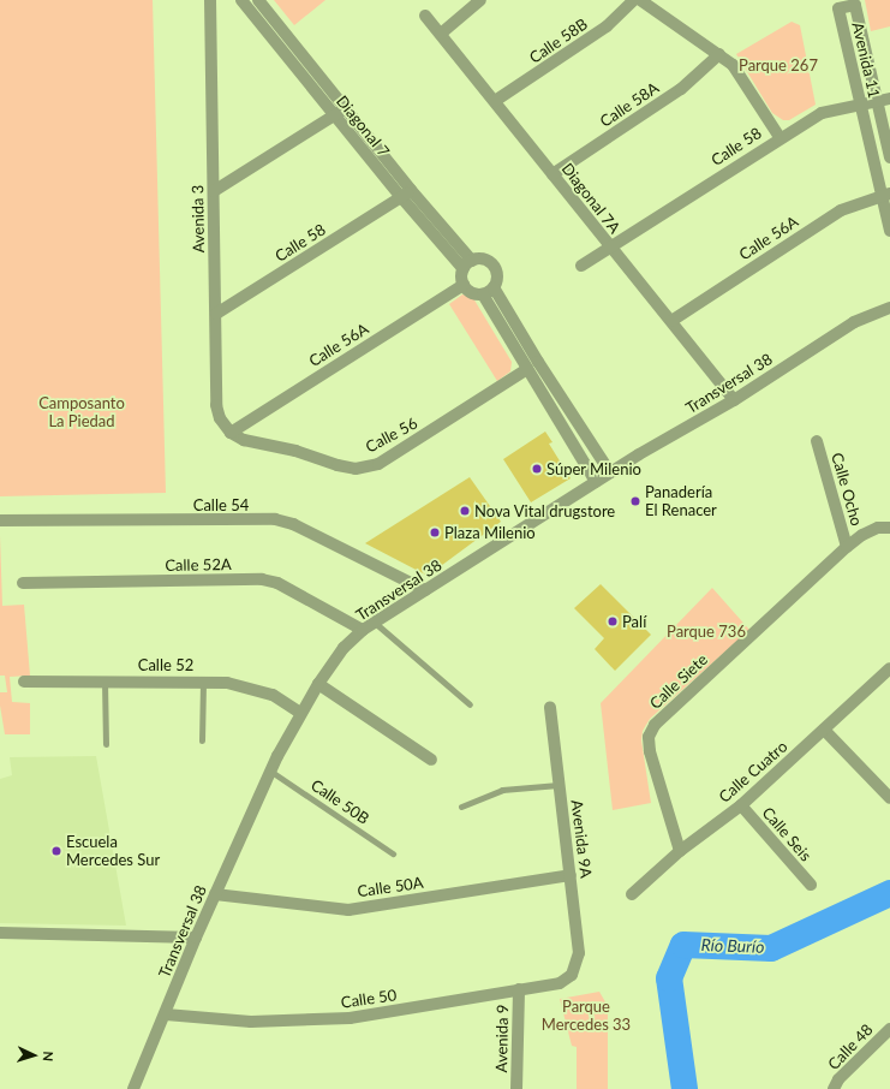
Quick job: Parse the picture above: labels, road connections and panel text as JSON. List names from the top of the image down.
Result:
{
  "streets": {
    "street": [
      "Calle 58B",
      "Avenida 11",
      "Calle 58A",
      "Diagonal 7",
      "Calle 58",
      "Diagonal 7A",
      "Avenida 3",
      "Calle 56A",
      "Transversal 38",
      "Calle 56",
      "Calle Ocho",
      "Calle 54",
      "Calle 52A",
      "Calle 52",
      "Calle Siete",
      "Calle Cuatro",
      "Calle Seis",
      "Avenida 9A",
      "Calle 50A",
      "Calle 50",
      "Avenida 9",
      "Calle 48"
    ],
    "lane": ["Calle 50B"]
  },
  "crossings": [
    ["Calle 58B", "Diagonal 7A"],
    ["Avenida 11", "Calle 58"],
    ["Avenida 11", "Calle 56A"],
    ["Calle 58A", "Diagonal 7A"],
    ["Diagonal 7", "Calle 58"],
    ["Diagonal 7", "Calle 56A"],
    ["Calle 58", "Diagonal 7A"],
    ["Calle 58", "Avenida 3"],
    ["Diagonal 7A", "Calle 56A"],
    ["Diagonal 7A", "Transversal 38"],
    ["Avenida 3", "Calle 56A"],
    ["Avenida 3", "Calle 56"],
    ["Calle 56A", "Calle 56"],
    ["Transversal 38", "Calle 54"],
    ["Transversal 38", "Calle 52A"],
    ["Transversal 38", "Calle 52"],
    ["Transversal 38", "Calle 50B"],
    ["Transversal 38", "Calle 50A"],
    ["Transversal 38", "Calle 50"],
    ["Calle Ocho", "Calle Siete"],
    ["Calle Siete", "Calle Cuatro"],
    ["Calle Cuatro", "Calle Seis"],
    ["Avenida 9A", "Calle 50A"],
    ["Avenida 9A", "Calle 50"],
    ["Calle 50", "Avenida 9"]
  ],
  "water": ["Río Burío"],
  "parks": [
    "Parque 267",
    "Camposanto La Piedad",
    "Parque 736",
    "Parque Mercedes 33"
  ],
  "places": [
    "Súper Milenio",
    "Panadería El Renacer",
    "Nova Vital drugstore",
    "Plaza Milenio",
    "Palí",
    "Escuela Mercedes Sur"
  ],
  "north": "right"
}
